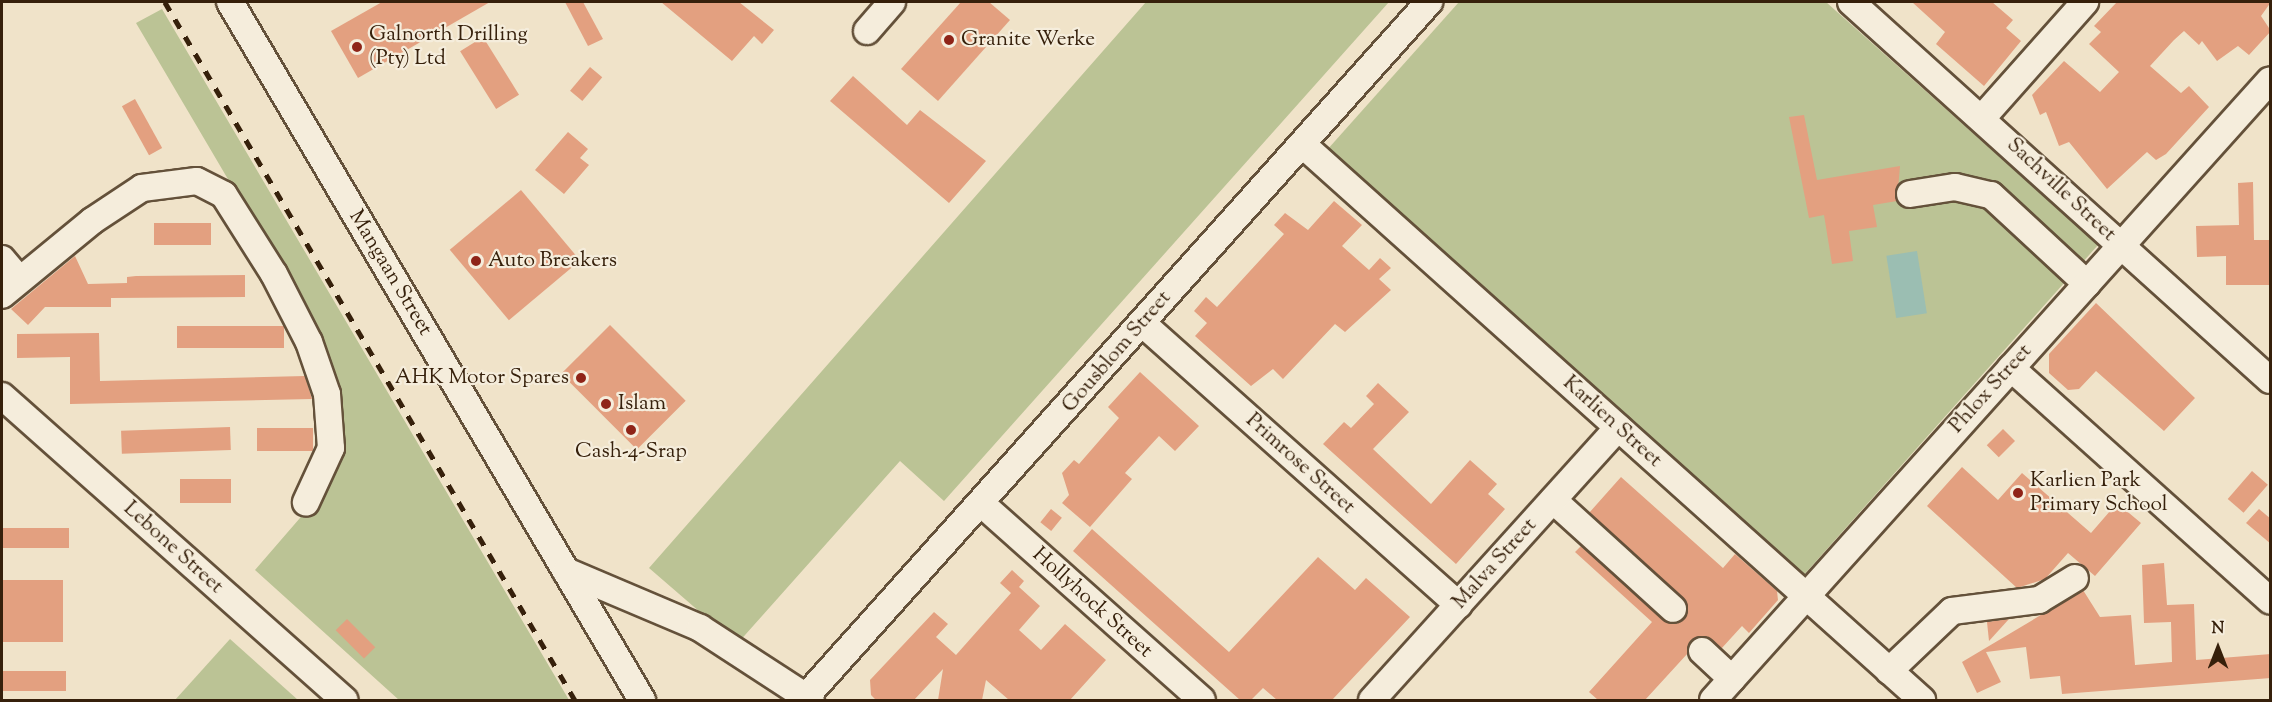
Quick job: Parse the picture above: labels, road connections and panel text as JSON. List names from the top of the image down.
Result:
{
  "streets": {
    "street": [
      "Sachville Street",
      "Mangaan Street",
      "Gousblom Street",
      "Phlox Street",
      "Karlien Street",
      "Primrose Street",
      "Lebone Street",
      "Malva Street",
      "Hollyhock Street"
    ]
  },
  "crossings": [
    ["Sachville Street", "Phlox Street"],
    ["Gousblom Street", "Karlien Street"],
    ["Gousblom Street", "Primrose Street"],
    ["Gousblom Street", "Hollyhock Street"],
    ["Phlox Street", "Karlien Street"],
    ["Karlien Street", "Malva Street"],
    ["Primrose Street", "Malva Street"]
  ],
  "places": [
    "Granite Werke",
    "Galnorth Drilling (Pty) Ltd",
    "Auto Breakers",
    "AHK Motor Spares",
    "Islam",
    "Cash-4-Srap",
    "Karlien Park Primary School"
  ],
  "north": "top"
}
